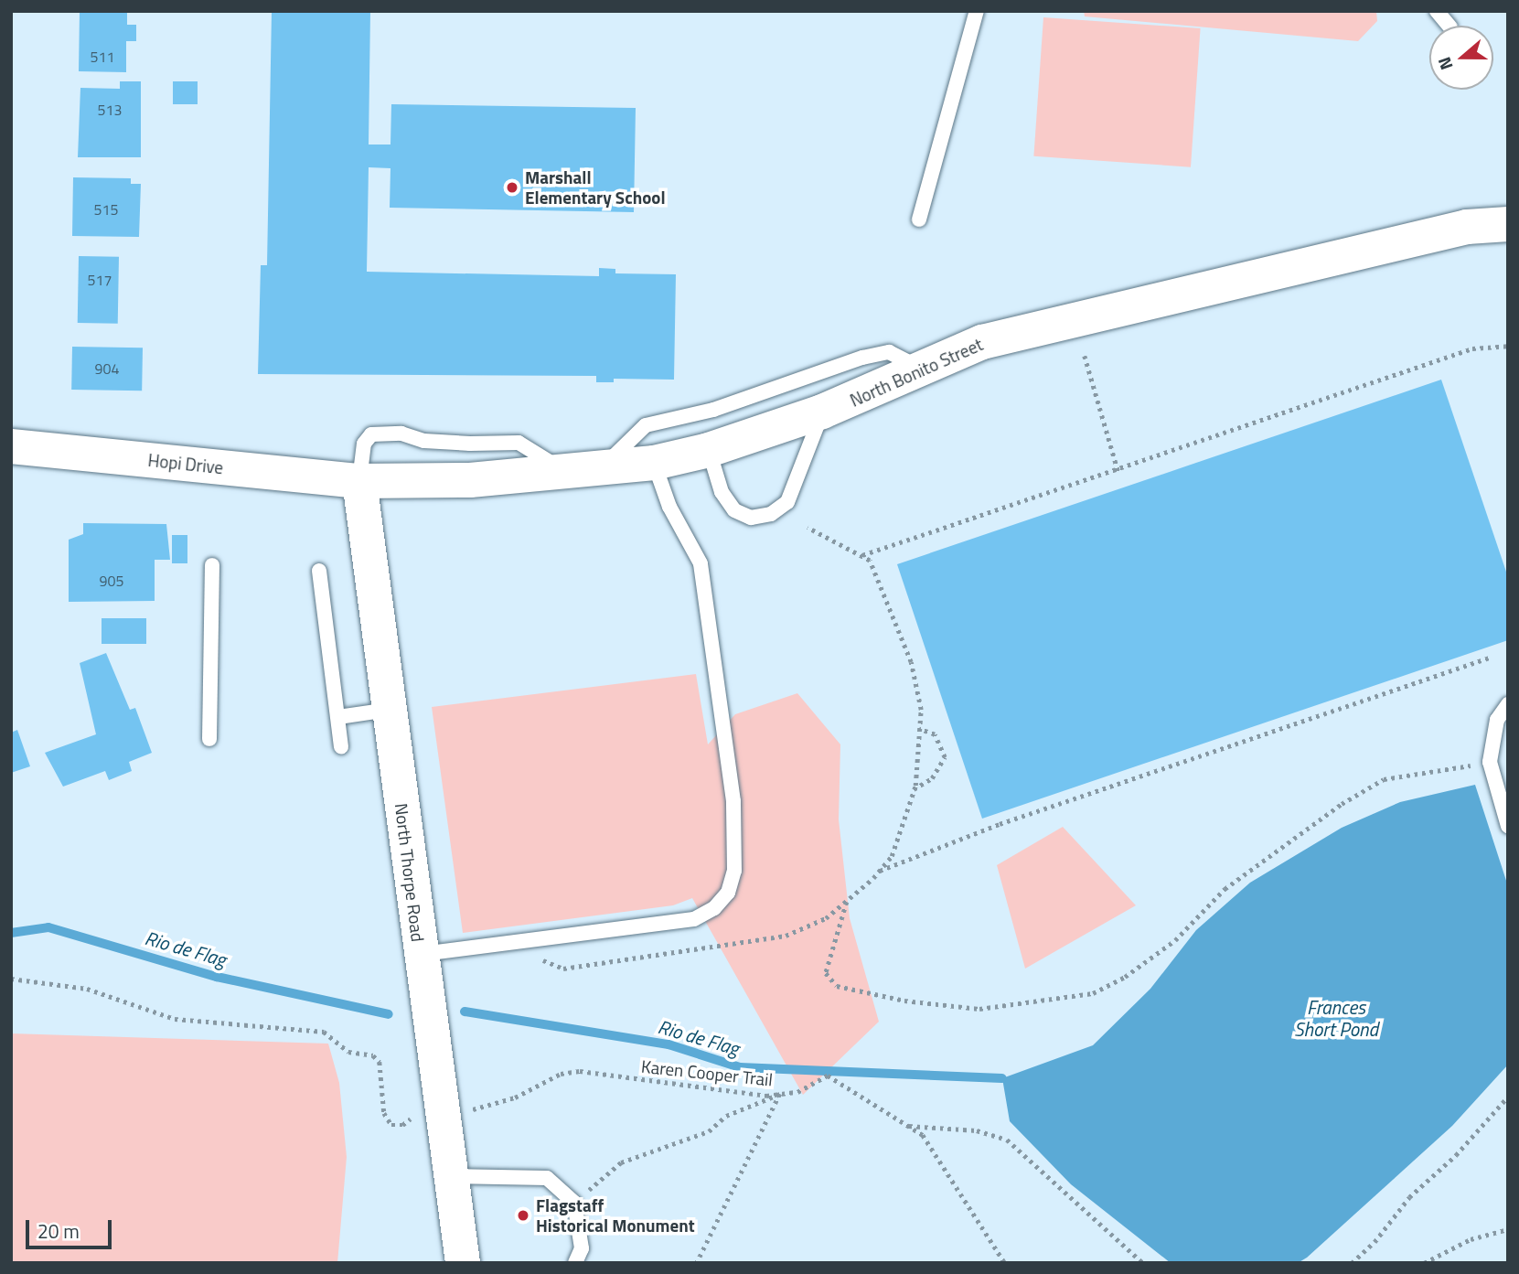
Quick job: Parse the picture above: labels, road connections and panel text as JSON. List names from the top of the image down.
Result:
{
  "streets": {
    "street": ["North Bonito Street", "Hopi Drive", "North Thorpe Road"],
    "path": ["Karen Cooper Trail"]
  },
  "crossings": [
    ["North Bonito Street", "Hopi Drive"],
    ["North Bonito Street", "North Thorpe Road"],
    ["Hopi Drive", "North Thorpe Road"]
  ],
  "water": ["Rio de Flag", "Frances Short Pond"],
  "places": ["Marshall Elementary School", "Flagstaff Historical Monument"],
  "house_numbers": [
    "511",
    "513",
    "515",
    "517",
    "904",
    "905"
  ],
  "scale_bar": "20 m",
  "north": "left"
}
